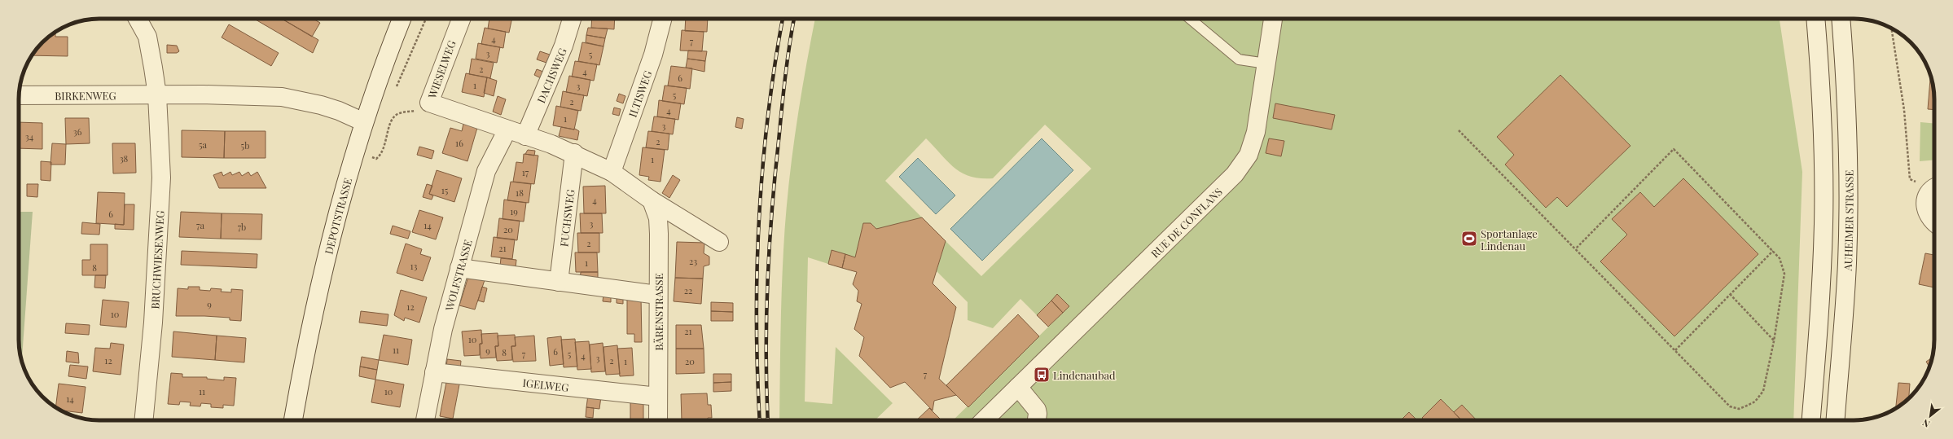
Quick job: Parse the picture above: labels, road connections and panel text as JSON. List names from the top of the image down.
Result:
{
  "streets": {
    "street": [
      "WIESELWEG",
      "DACHSWEG",
      "ILTISWEG",
      "BIRKENWEG",
      "DEPOTSTRASSE",
      "FUCHSWEG",
      "AUHEIMER STRASSE",
      "RUE DE CONFLANS",
      "BRUCHWIESENWEG",
      "WOLFSTRASSE",
      "BÄRENSTRASSE",
      "IGELWEG"
    ]
  },
  "crossings": [
    ["WIESELWEG", "WOLFSTRASSE"],
    ["BIRKENWEG", "BRUCHWIESENWEG"],
    ["WOLFSTRASSE", "IGELWEG"],
    ["BÄRENSTRASSE", "IGELWEG"]
  ],
  "places": {
    "sports": ["Sportanlage Lindenau"],
    "bus stop": ["Lindenaubad"]
  },
  "house_numbers": [
    "4",
    "7",
    "3",
    "5",
    "2",
    "4",
    "6",
    "1",
    "3",
    "5",
    "2",
    "4",
    "1",
    "3",
    "36",
    "34",
    "2",
    "16",
    "5a",
    "5b",
    "38",
    "1",
    "17",
    "15",
    "18",
    "4",
    "19",
    "6",
    "3",
    "7a",
    "14",
    "7b",
    "20",
    "2",
    "21",
    "23",
    "1",
    "13",
    "8",
    "22",
    "9",
    "12",
    "10",
    "21",
    "10",
    "11",
    "9",
    "6",
    "8",
    "7",
    "5",
    "4",
    "3",
    "12",
    "2",
    "1",
    "20",
    "7",
    "11",
    "10",
    "14"
  ],
  "north": "bottom left"
}
